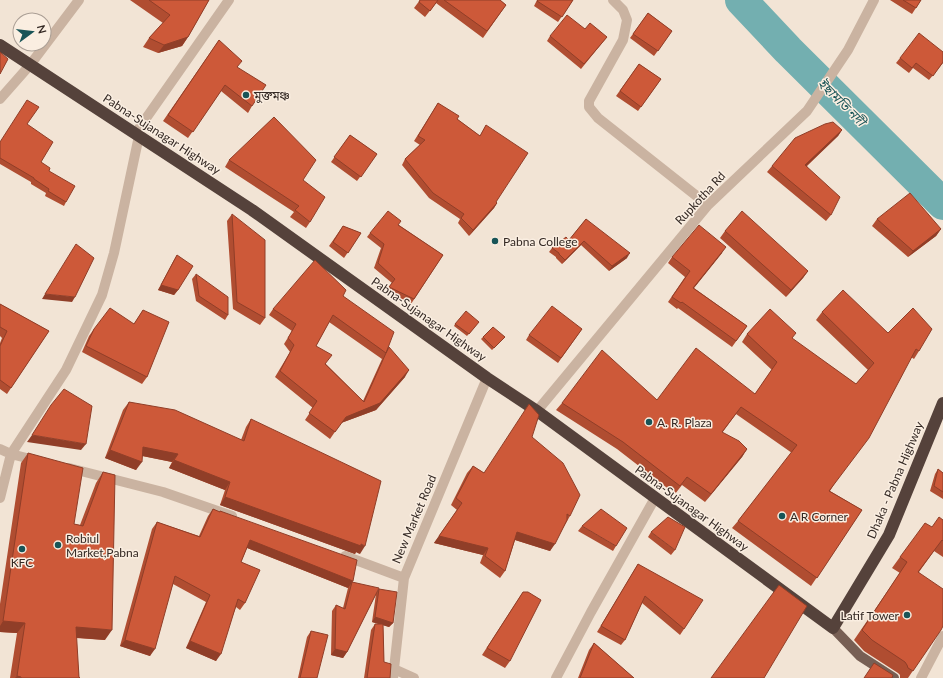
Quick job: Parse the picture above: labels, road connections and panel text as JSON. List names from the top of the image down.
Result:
{
  "streets": {
    "highway": ["Pabna-Sujanagar Highway", "Dhaka - Pabna Highway"],
    "street": ["Rupkotha Rd", "New Market Road"]
  },
  "crossings": [
    ["Pabna-Sujanagar Highway", "Rupkotha Rd"],
    ["Pabna-Sujanagar Highway", "Dhaka - Pabna Highway"],
    ["Pabna-Sujanagar Highway", "New Market Road"]
  ],
  "water": ["ইছামতি নদী"],
  "places": [
    "মুক্তমঞ্চ",
    "Pabna College",
    "A. R. Plaza",
    "A R Corner",
    "Robiul Market,Pabna",
    "KFC",
    "Latif Tower"
  ],
  "north": "right"
}
